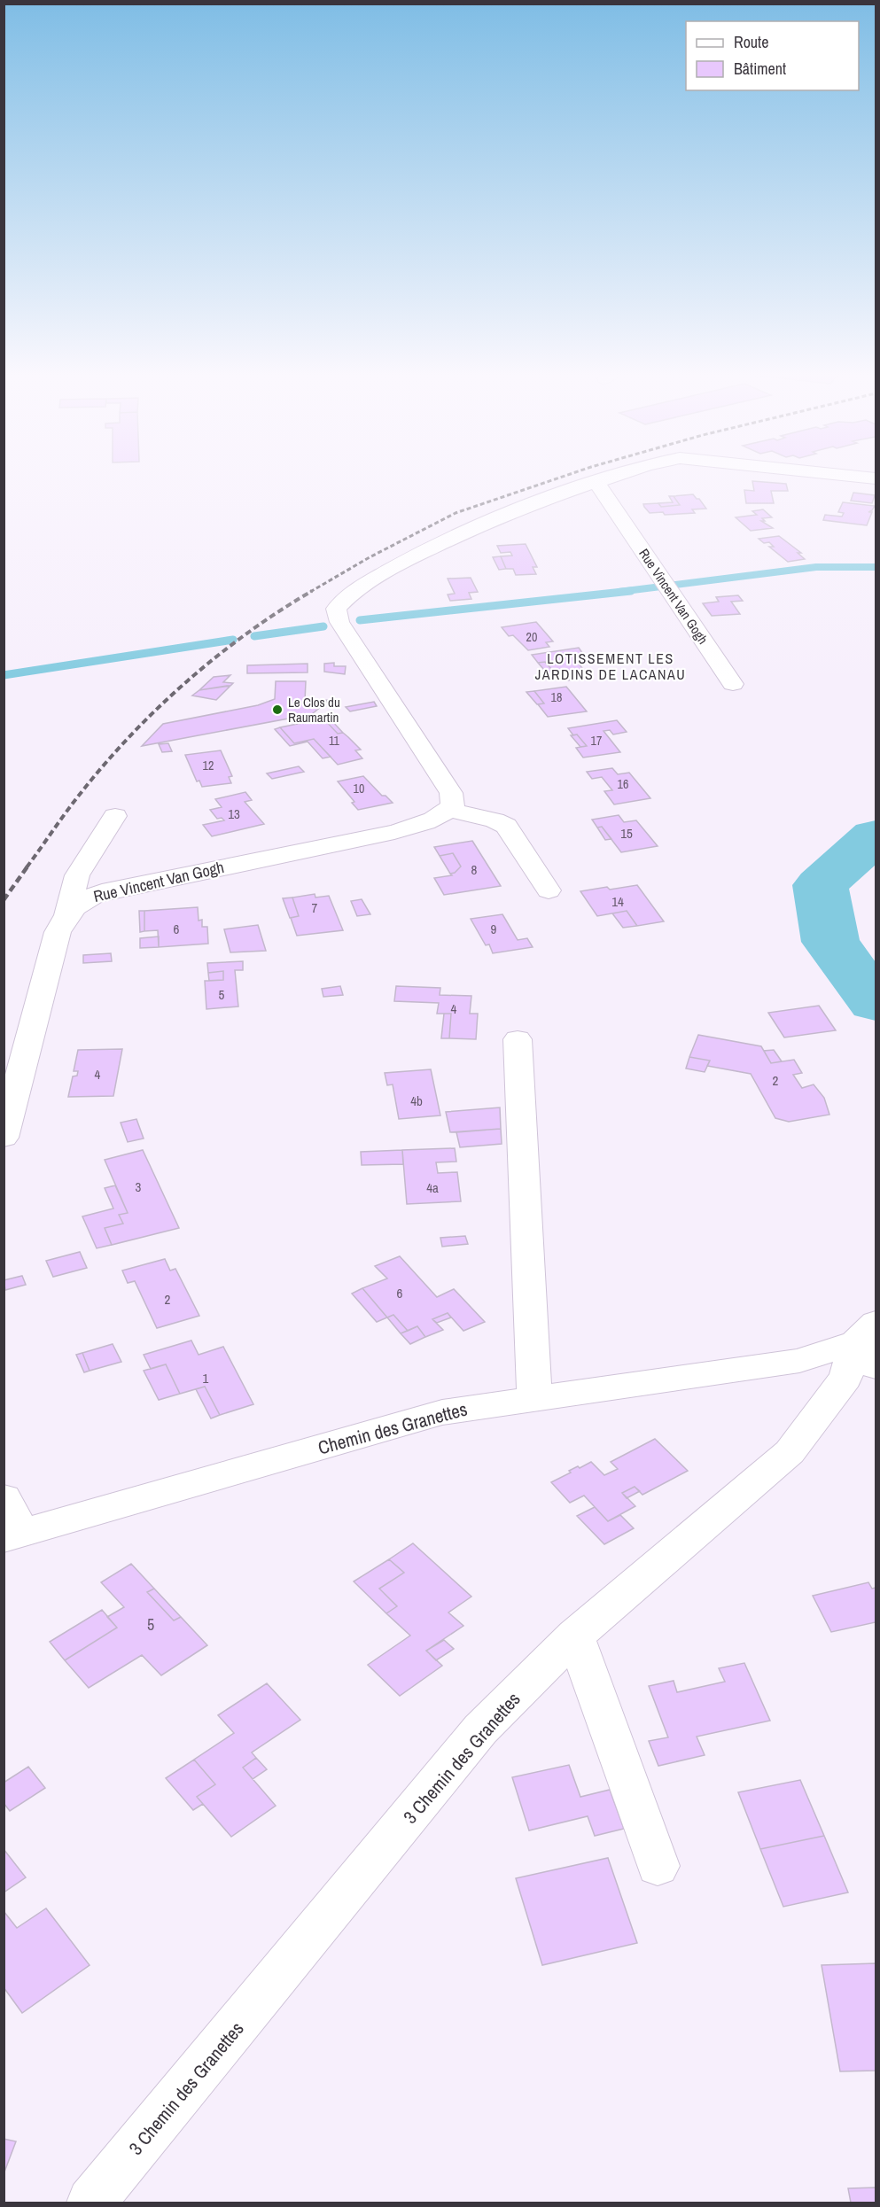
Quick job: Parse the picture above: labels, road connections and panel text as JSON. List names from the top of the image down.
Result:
{
  "streets": {
    "street": ["Rue Vincent Van Gogh", "Chemin des Granettes", "3 Chemin des Granettes"]
  },
  "crossings": [
    ["Chemin des Granettes", "3 Chemin des Granettes"]
  ],
  "districts": ["LOTISSEMENT LES JARDINS DE LACANAU"],
  "places": ["Le Clos du Raumartin"],
  "house_numbers": [
    "20",
    "18",
    "11",
    "17",
    "12",
    "16",
    "10",
    "13",
    "15",
    "8",
    "14",
    "7",
    "6",
    "9",
    "5",
    "4",
    "4",
    "2",
    "4b",
    "3",
    "4a",
    "6",
    "2",
    "1",
    "5"
  ],
  "legend": ["Route", "Bâtiment"]
}
